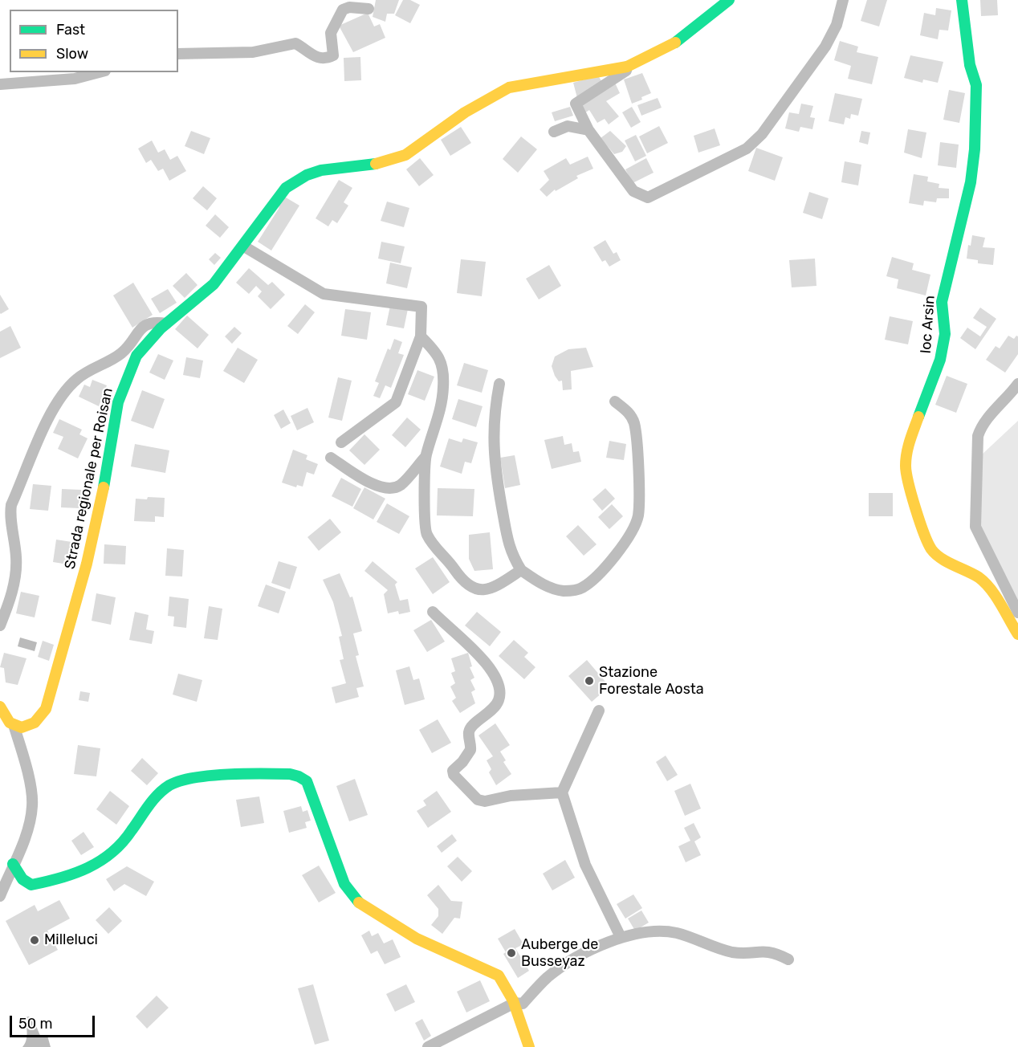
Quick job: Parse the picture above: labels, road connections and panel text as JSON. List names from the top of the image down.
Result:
{
  "streets": {
    "street": ["loc Arsin", "Strada regionale per Roisan"]
  },
  "places": ["Stazione Forestale Aosta", "Milleluci", "Auberge de Busseyaz"],
  "legend": ["Fast", "Slow"],
  "scale_bar": "50 m"
}
